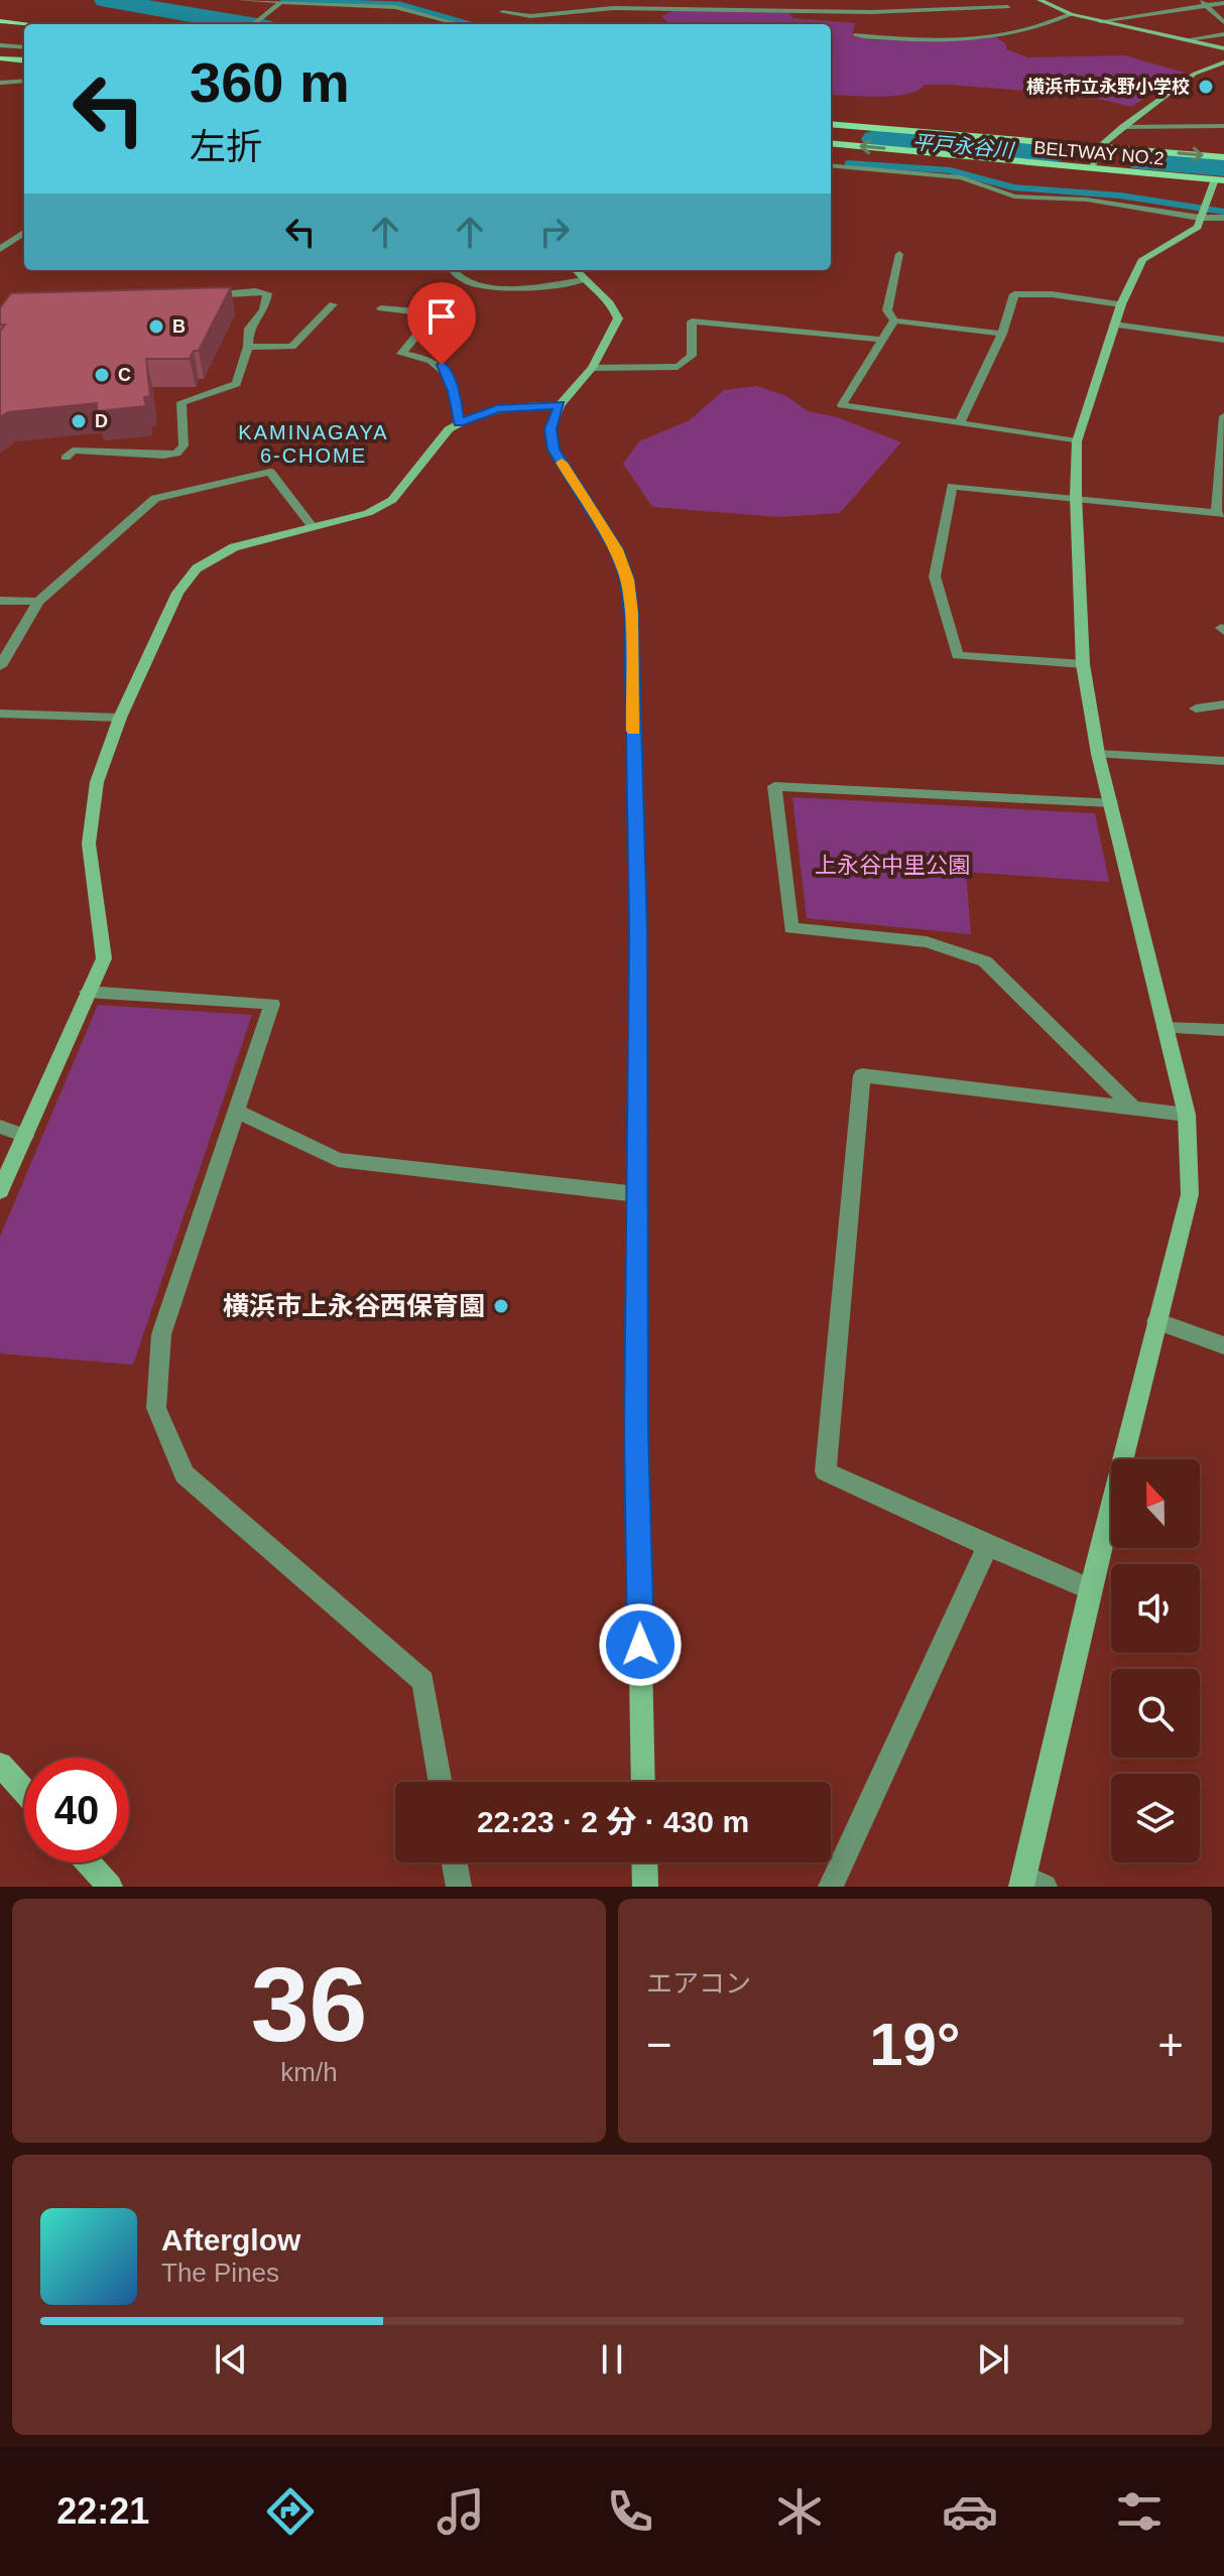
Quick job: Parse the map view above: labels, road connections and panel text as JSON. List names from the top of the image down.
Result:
{
  "streets": {
    "main road": ["BELTWAY NO.2"]
  },
  "districts": ["KAMINAGAYA 6-CHOME"],
  "water": ["平戸永谷川"],
  "parks": ["上永谷中里公園"],
  "places": [
    "横浜市立永野小学校",
    "B",
    "C",
    "D",
    "横浜市上永谷西保育園"
  ],
  "north": "top",
  "page": {
    "turn": ["360 m", "左折"],
    "limit": "40",
    "trip": "22:23 · 2 分 · 430 m",
    "tile": [
      ["36", "km/h"],
      "エアコン"
    ],
    "heat": ["−", "19°", "+"],
    "song": ["Afterglow", "The Pines"],
    "tabs": "22:21"
  }
}
